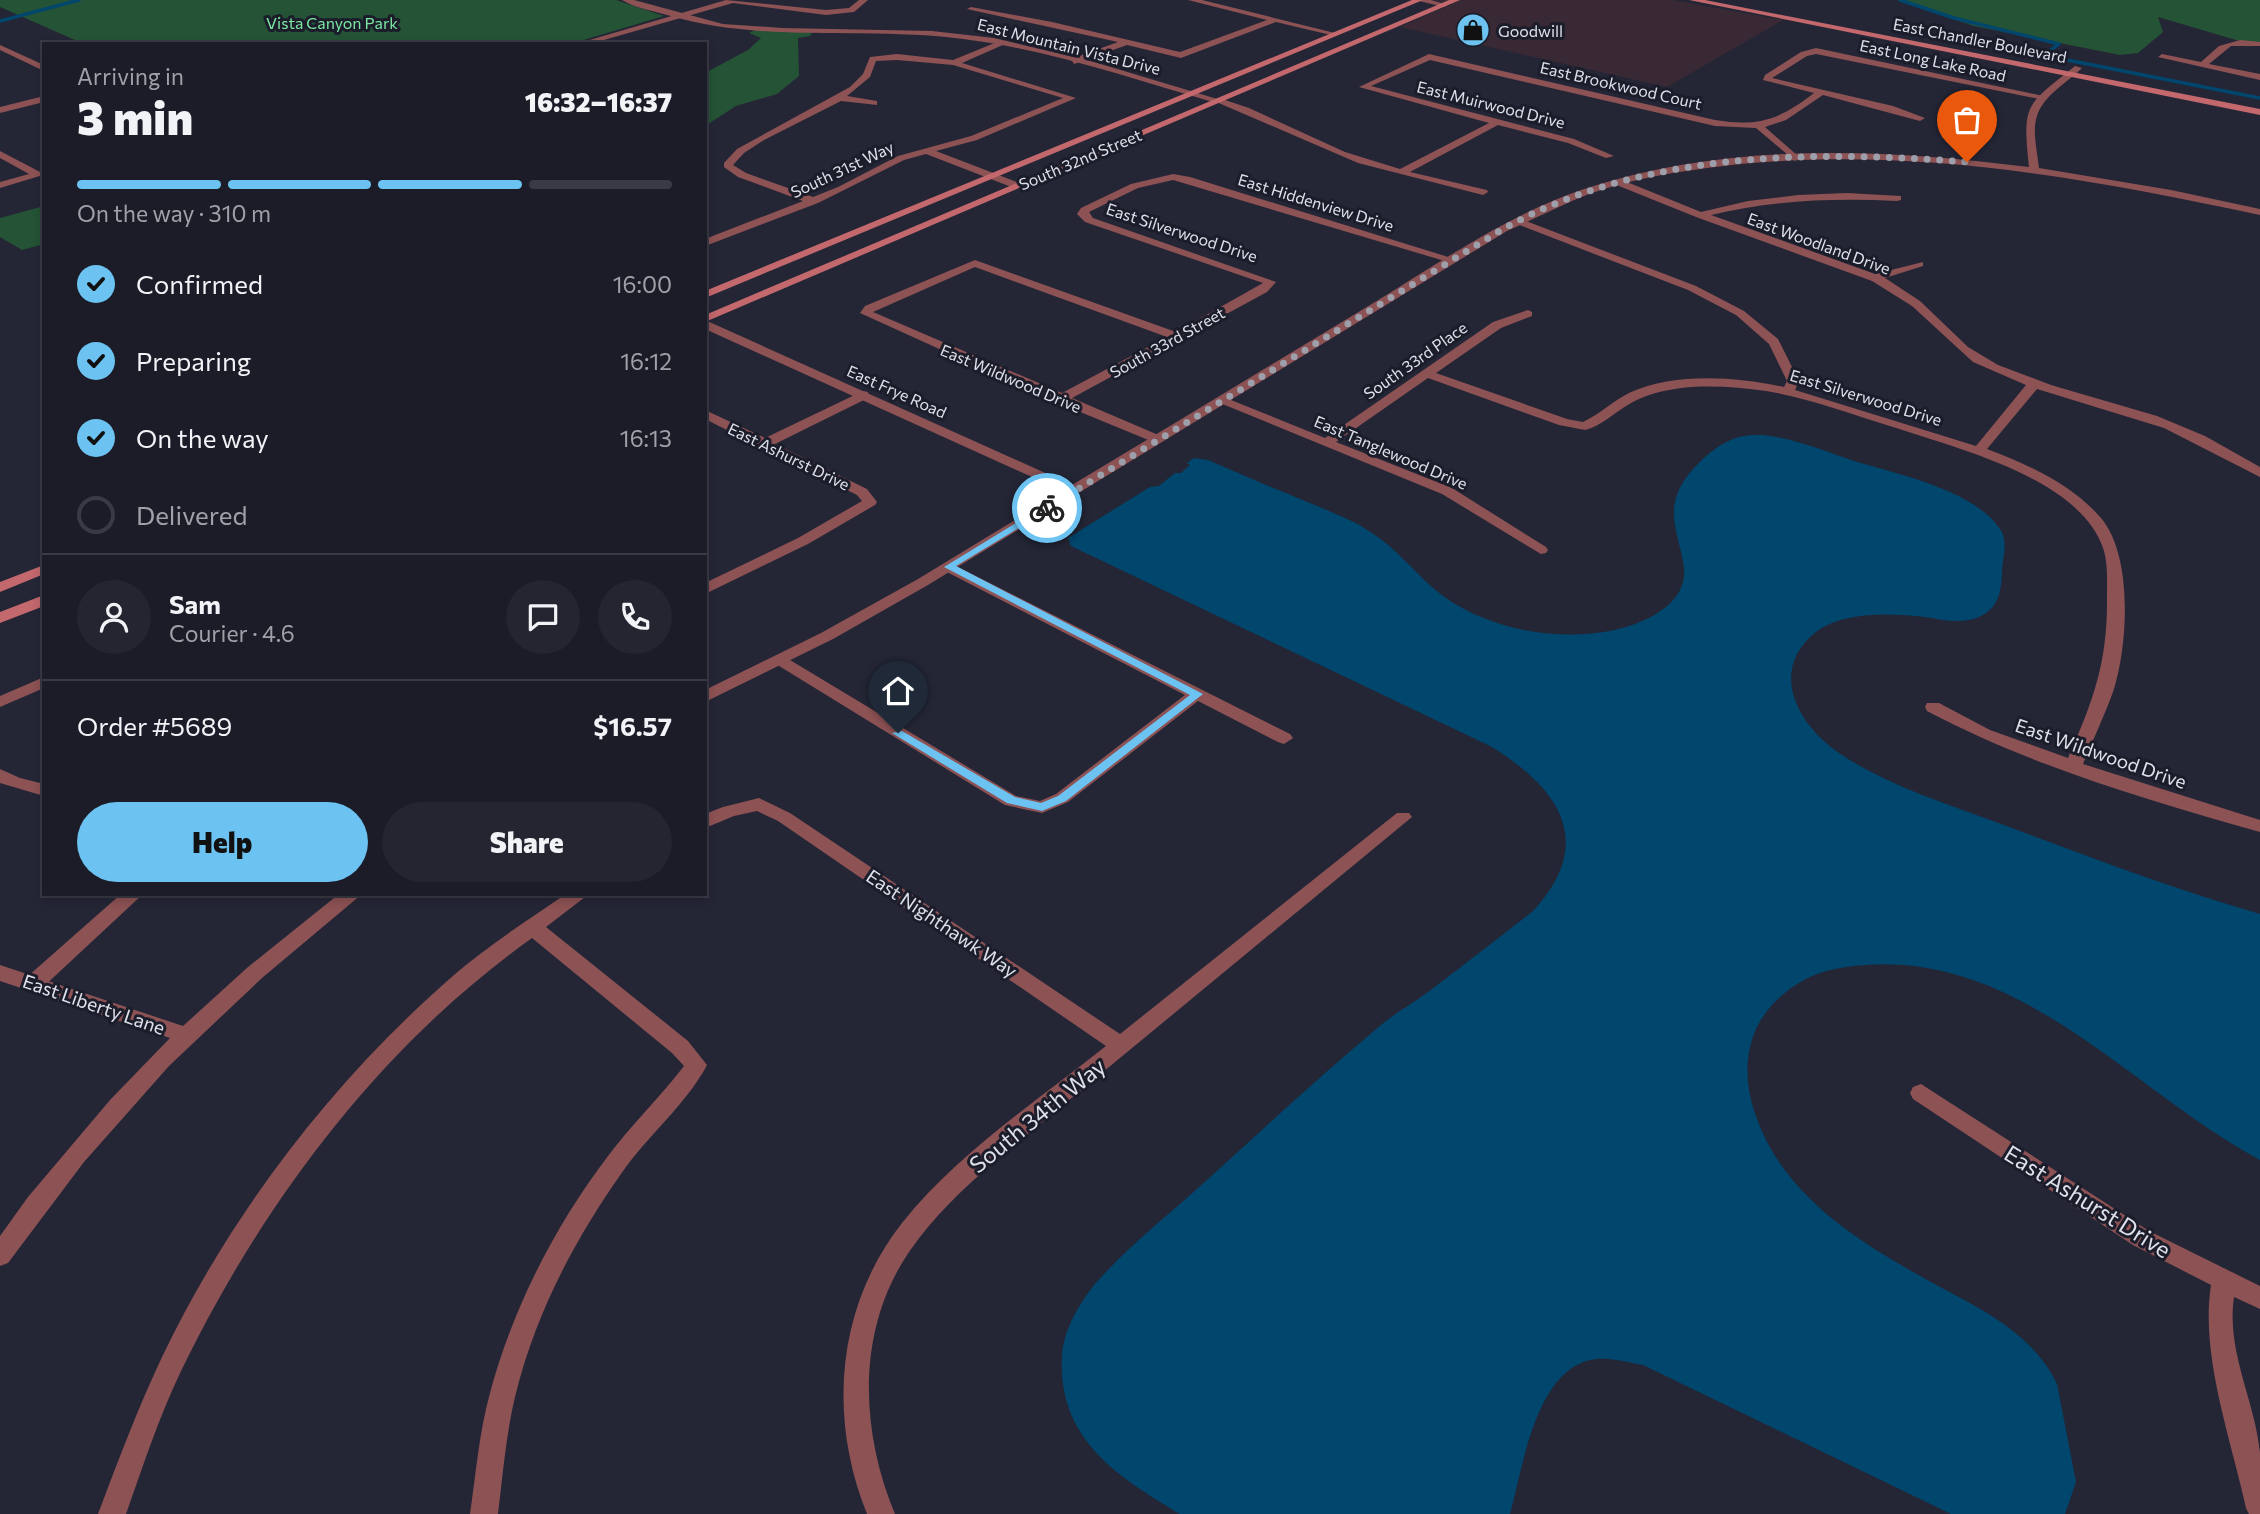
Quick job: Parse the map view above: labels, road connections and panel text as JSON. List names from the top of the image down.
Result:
{
  "streets": {
    "main road": ["East Chandler Boulevard", "South 32nd Street"],
    "street": [
      "East Mountain Vista Drive",
      "East Long Lake Road",
      "East Brookwood Court",
      "East Muirwood Drive",
      "South 31st Way",
      "East Hiddenview Drive",
      "East Silverwood Drive",
      "East Woodland Drive",
      "South 33rd Street",
      "South 33rd Place",
      "East Wildwood Drive",
      "East Frye Road",
      "East Tanglewood Drive",
      "East Ashurst Drive",
      "East Nighthawk Way",
      "East Liberty Lane",
      "South 34th Way"
    ]
  },
  "crossings": [
    ["East Mountain Vista Drive", "South 32nd Street"],
    ["East Brookwood Court", "East Muirwood Drive"],
    ["East Hiddenview Drive", "East Silverwood Drive"],
    ["East Silverwood Drive", "South 33rd Street"],
    ["East Silverwood Drive", "South 33rd Place"],
    ["South 33rd Street", "East Wildwood Drive"],
    ["South 33rd Place", "East Tanglewood Drive"],
    ["East Nighthawk Way", "South 34th Way"]
  ],
  "parks": ["Vista Canyon Park"],
  "places": {
    "shop": ["Goodwill"]
  },
  "page": {
    "heading": ["3 min", "Arriving in", "16:32–16:37"],
    "panel": [
      "Sam",
      "Courier · 4.6",
      "Order #5689",
      "$16.57"
    ],
    "bar": "On the way · 310 m",
    "list": [
      ["Confirmed", "16:00"],
      ["Preparing", "16:12"],
      ["On the way", "16:13"],
      "Delivered"
    ],
    "buttons": ["Help", "Share"]
  }
}
